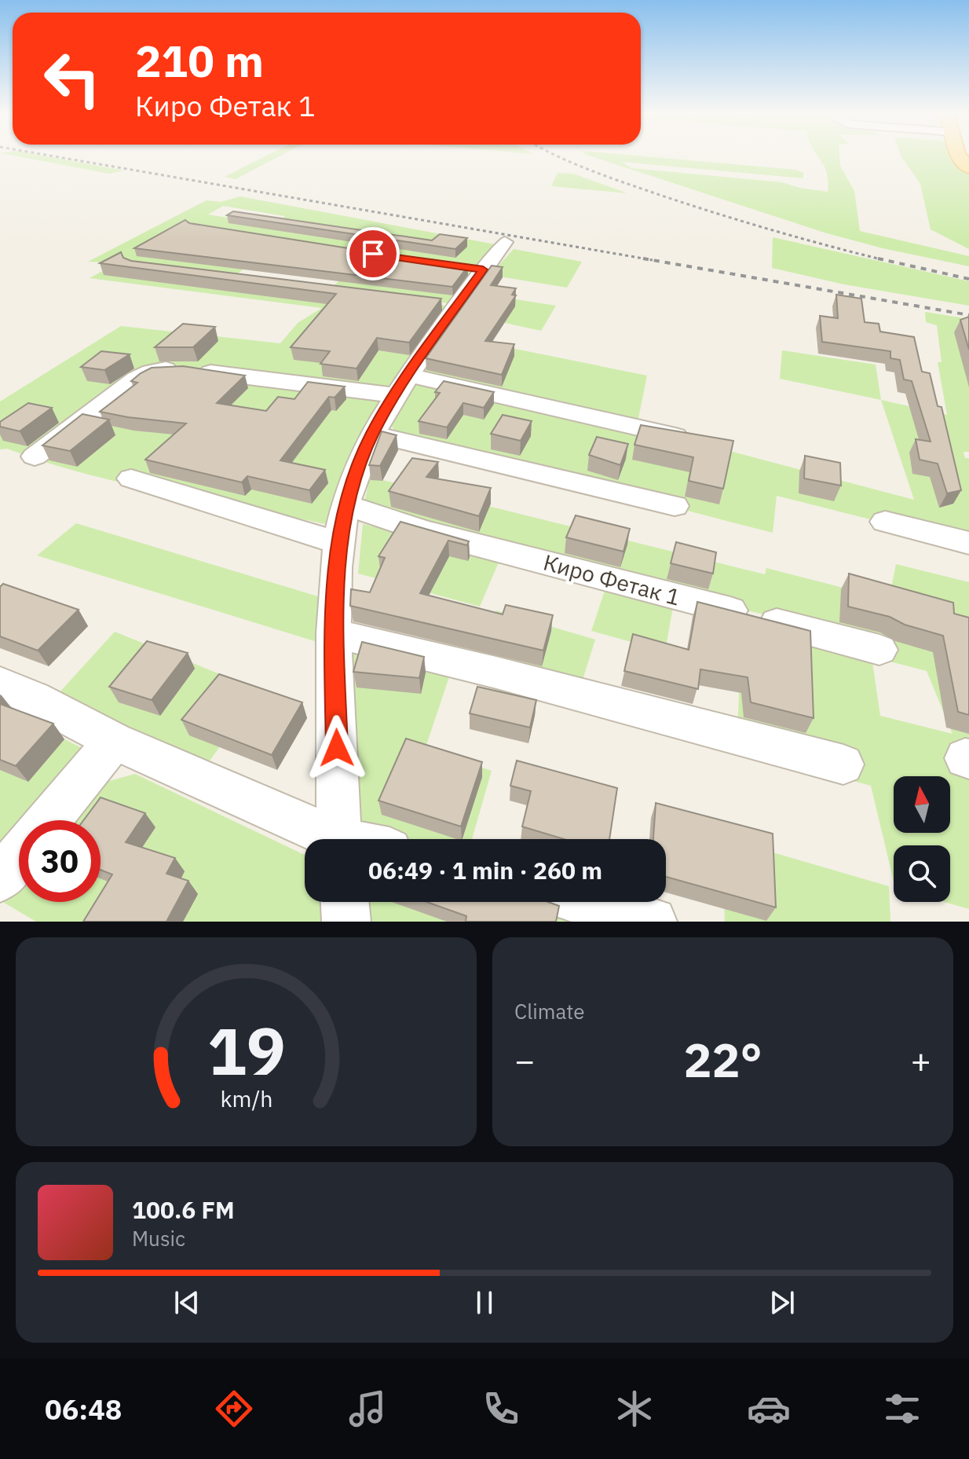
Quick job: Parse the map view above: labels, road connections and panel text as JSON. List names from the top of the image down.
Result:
{
  "streets": {
    "street": ["Киро Фетак 1"]
  },
  "north": "top",
  "page": {
    "turn": ["210 m", "Киро Фетак 1"],
    "limit": "30",
    "trip": "06:49 · 1 min · 260 m",
    "tile": "Climate",
    "heat": ["−", "22°", "+"],
    "song": ["100.6 FM", "Music"],
    "tabs": "06:48",
    "gauge": ["19", "km/h"]
  }
}
